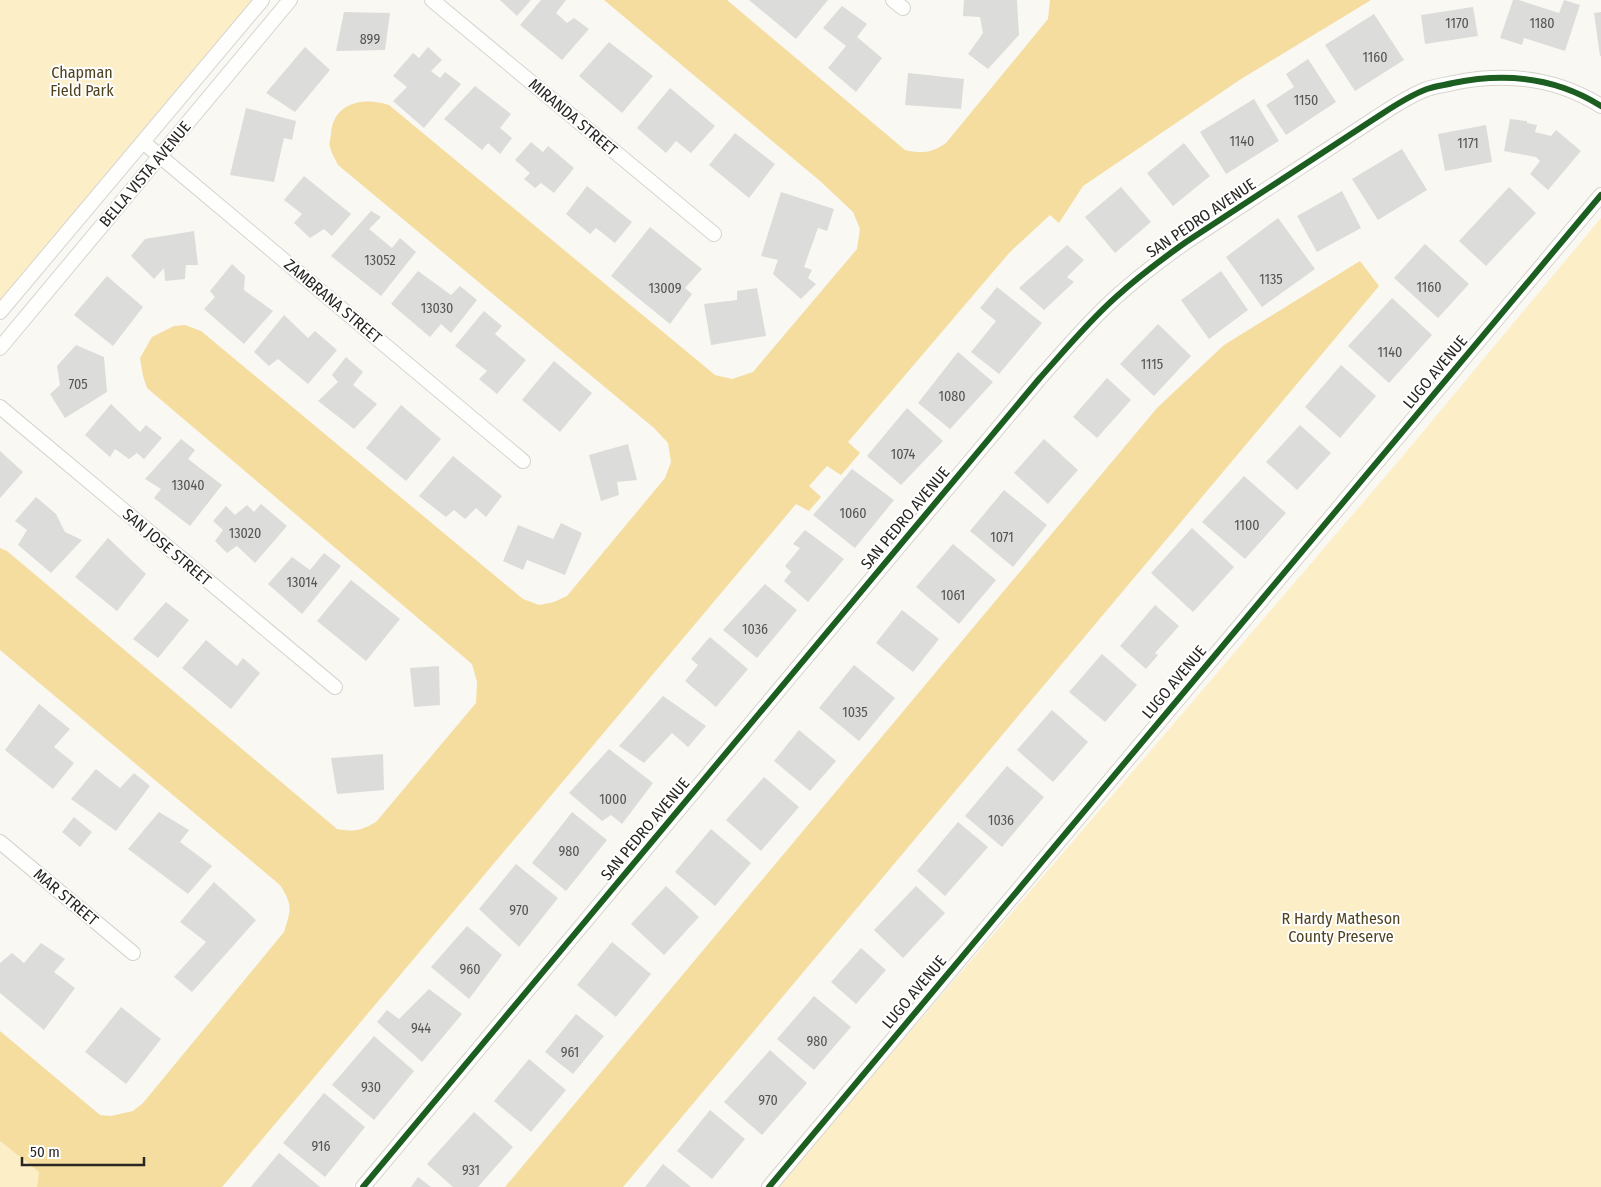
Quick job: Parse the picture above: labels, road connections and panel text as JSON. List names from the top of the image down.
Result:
{
  "streets": {
    "street": [
      "MIRANDA STREET",
      "BELLA VISTA AVENUE",
      "SAN PEDRO AVENUE",
      "ZAMBRANA STREET",
      "LUGO AVENUE",
      "SAN JOSE STREET",
      "MAR STREET"
    ]
  },
  "crossings": [
    ["BELLA VISTA AVENUE", "ZAMBRANA STREET"]
  ],
  "parks": ["Chapman Field Park", "R Hardy Matheson County Preserve"],
  "house_numbers": [
    "1170",
    "1180",
    "899",
    "1160",
    "1150",
    "1140",
    "1171",
    "13052",
    "1135",
    "1160",
    "13009",
    "13030",
    "1140",
    "1115",
    "705",
    "1080",
    "1074",
    "13040",
    "1060",
    "1100",
    "13020",
    "1071",
    "13014",
    "1061",
    "1036",
    "1035",
    "1000",
    "1036",
    "980",
    "970",
    "960",
    "944",
    "980",
    "961",
    "930",
    "970",
    "916",
    "931"
  ],
  "scale_bar": "50 m"
}
